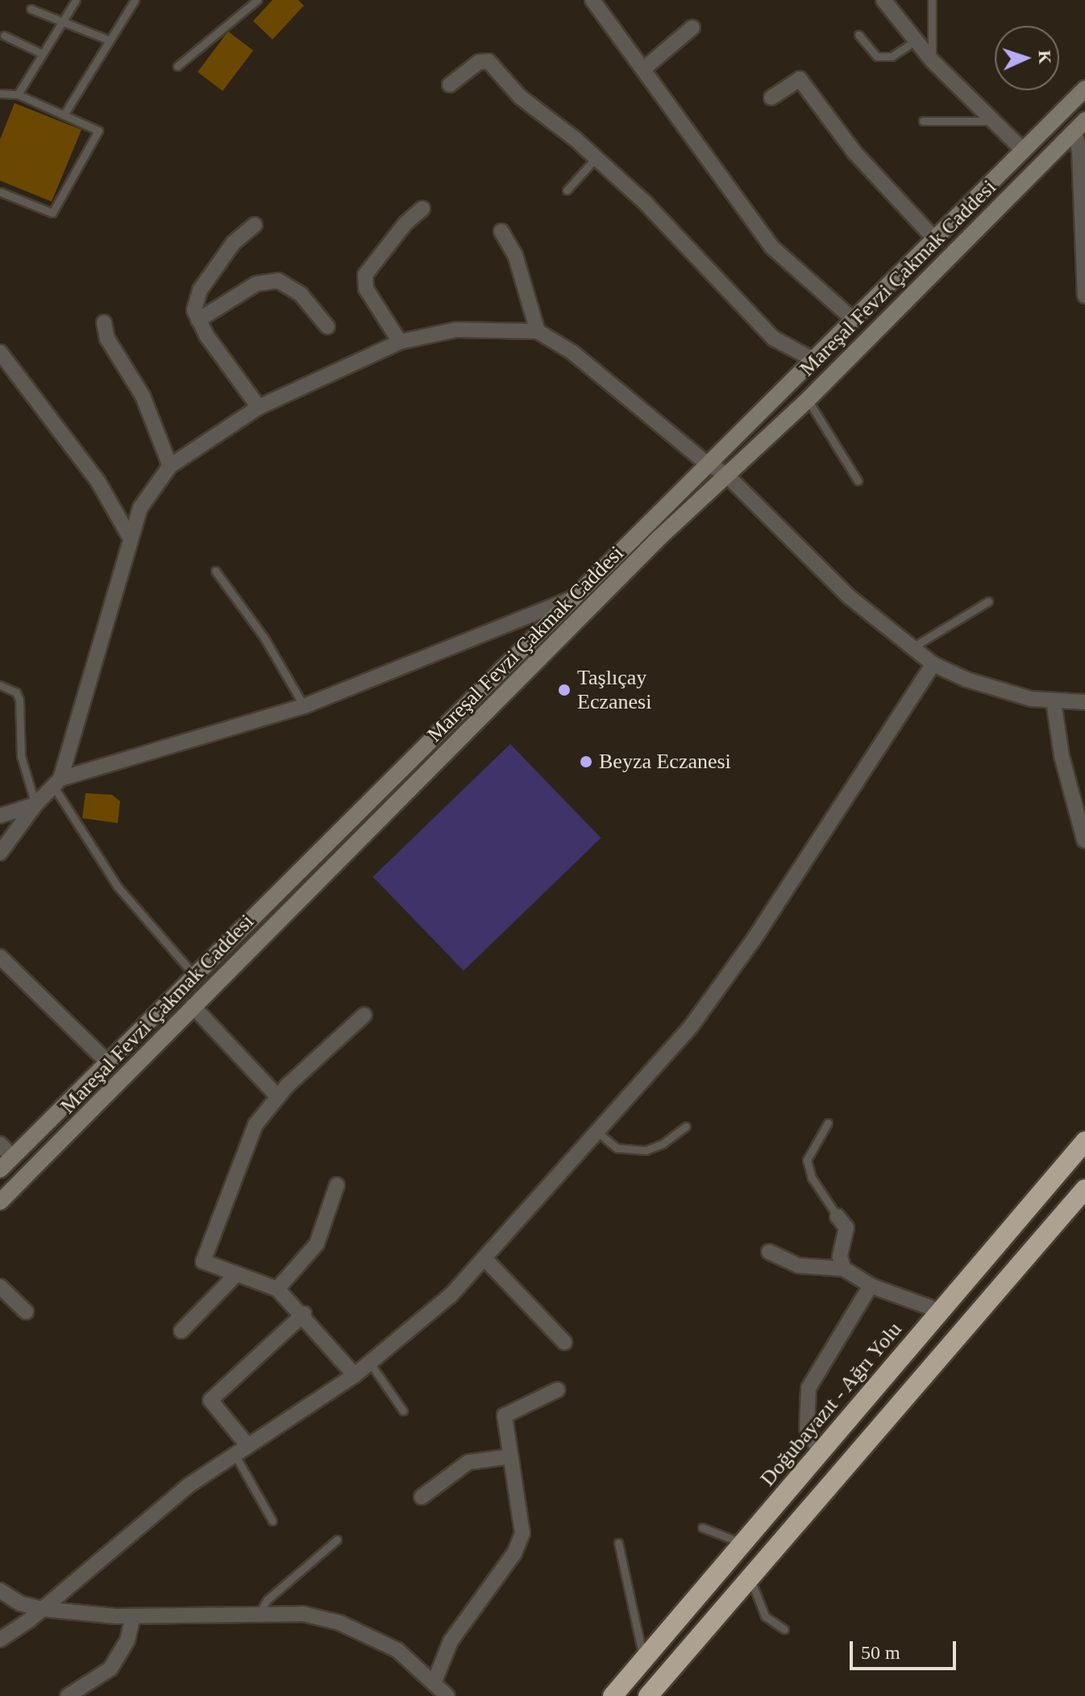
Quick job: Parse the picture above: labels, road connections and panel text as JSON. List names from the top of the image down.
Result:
{
  "streets": {
    "highway": ["Doğubayazıt - Ağrı Yolu"],
    "street": ["Mareşal Fevzi Çakmak Caddesi"]
  },
  "places": ["Taşlıçay Eczanesi", "Beyza Eczanesi"],
  "scale_bar": "50 m",
  "north": "right"
}
